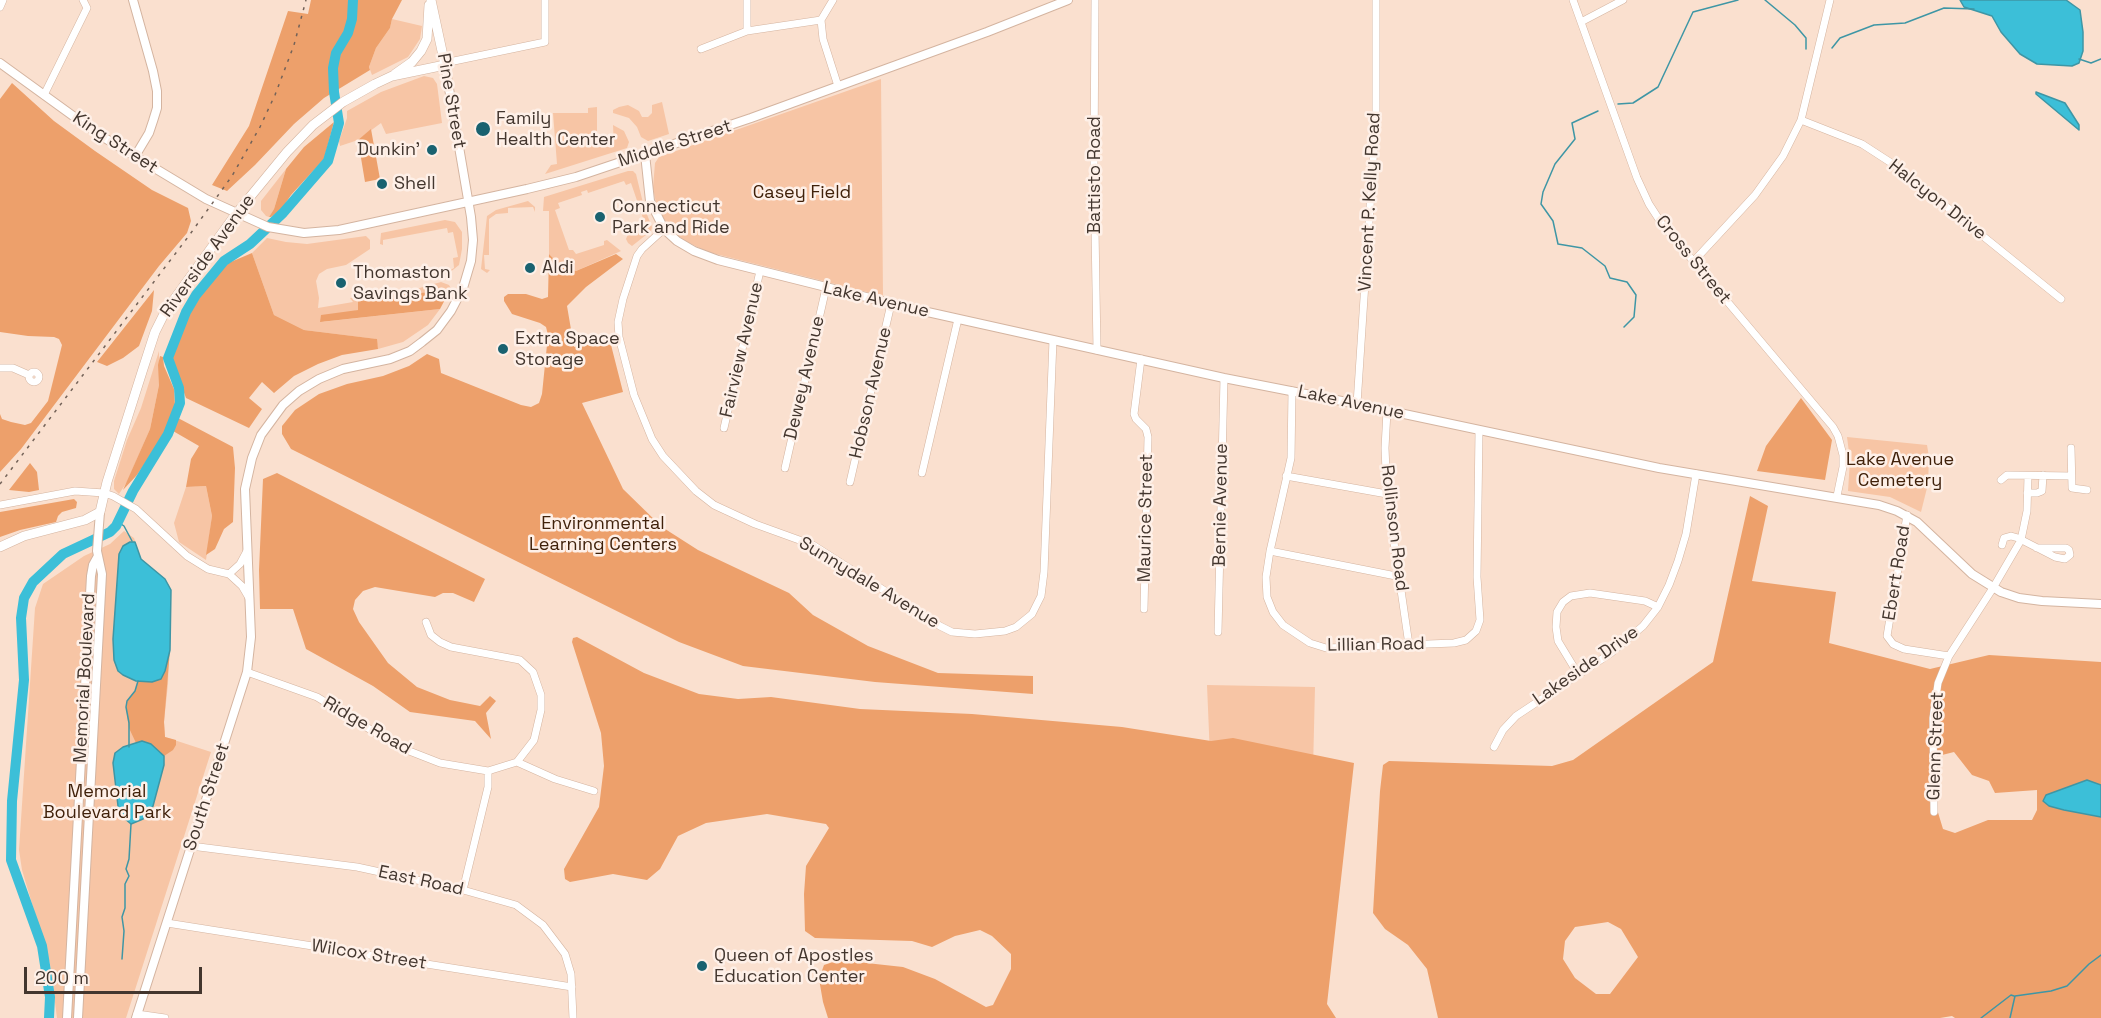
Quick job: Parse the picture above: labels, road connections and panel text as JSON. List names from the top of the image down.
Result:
{
  "streets": {
    "highway": ["Pine Street", "Riverside Avenue"],
    "main road": [
      "King Street",
      "Middle Street",
      "Lake Avenue",
      "Memorial Boulevard",
      "South Street"
    ],
    "street": [
      "Battisto Road",
      "Halcyon Drive",
      "Vincent P. Kelly Road",
      "Cross Street",
      "Fairview Avenue",
      "Dewey Avenue",
      "Hobson Avenue",
      "Bernie Avenue",
      "Maurice Street",
      "Rollinson Road",
      "Ebert Road",
      "Sunnydale Avenue",
      "Lillian Road",
      "Lakeside Drive",
      "Ridge Road",
      "Glenn Street",
      "East Road",
      "Wilcox Street"
    ]
  },
  "crossings": [
    ["Pine Street", "Middle Street"],
    ["Pine Street", "Riverside Avenue"],
    ["Pine Street", "South Street"],
    ["King Street", "Middle Street"],
    ["King Street", "Riverside Avenue"],
    ["Middle Street", "Riverside Avenue"],
    ["Middle Street", "Lake Avenue"],
    ["Battisto Road", "Lake Avenue"],
    ["Vincent P. Kelly Road", "Lake Avenue"],
    ["Riverside Avenue", "Memorial Boulevard"],
    ["Cross Street", "Lake Avenue"],
    ["Lake Avenue", "Fairview Avenue"],
    ["Lake Avenue", "Dewey Avenue"],
    ["Lake Avenue", "Hobson Avenue"],
    ["Lake Avenue", "Bernie Avenue"],
    ["Lake Avenue", "Maurice Street"],
    ["Lake Avenue", "Rollinson Road"],
    ["Lake Avenue", "Ebert Road"],
    ["Lake Avenue", "Sunnydale Avenue"],
    ["Lake Avenue", "Lillian Road"],
    ["Lake Avenue", "Lakeside Drive"],
    ["Lake Avenue", "Glenn Street"],
    ["Rollinson Road", "Lillian Road"],
    ["Ebert Road", "Glenn Street"],
    ["Ridge Road", "South Street"],
    ["South Street", "East Road"],
    ["South Street", "Wilcox Street"],
    ["East Road", "Wilcox Street"]
  ],
  "parks": [
    "Casey Field",
    "Lake Avenue Cemetery",
    "Environmental Learning Centers",
    "Memorial Boulevard Park"
  ],
  "places": [
    "Family Health Center",
    "Dunkin'",
    "Shell",
    "Connecticut Park and Ride",
    "Aldi",
    "Thomaston Savings Bank",
    "Extra Space Storage",
    "Queen of Apostles Education Center"
  ],
  "scale_bar": "200 m"
}
